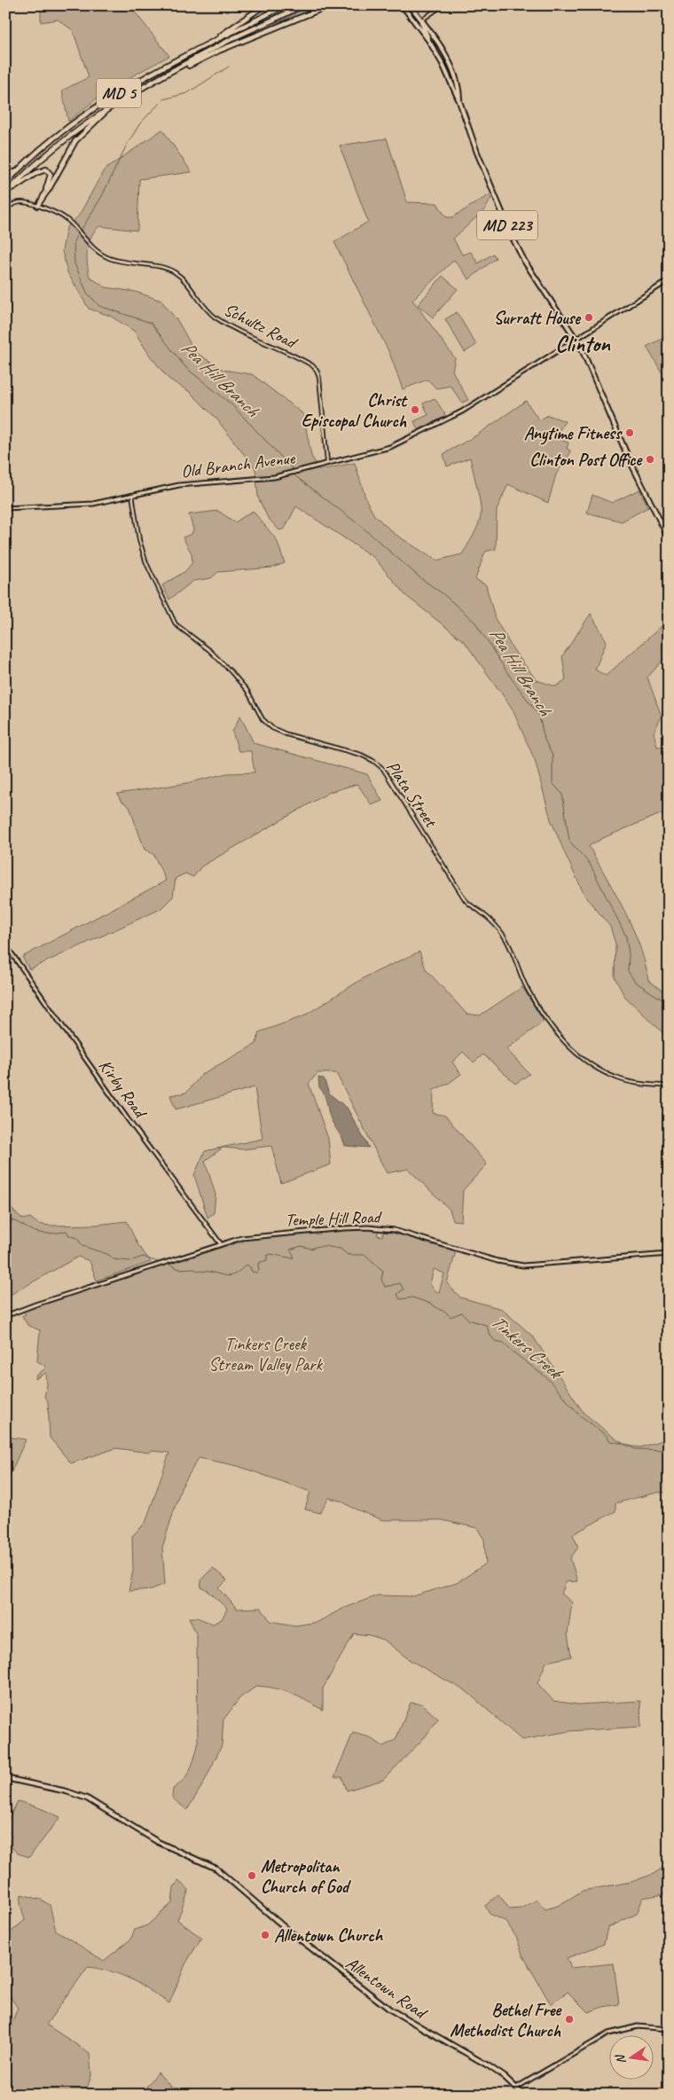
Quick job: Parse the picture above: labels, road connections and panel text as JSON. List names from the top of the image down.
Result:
{
  "streets": {
    "highway": ["MD 5"],
    "main road": [
      "MD 223",
      "Old Branch Avenue",
      "Kirby Road",
      "Temple Hill Road",
      "Allentown Road"
    ],
    "street": ["Schultz Road", "Plata Street"]
  },
  "crossings": [
    ["MD 223", "Old Branch Avenue"],
    ["Schultz Road", "Old Branch Avenue"],
    ["Old Branch Avenue", "Plata Street"],
    ["Kirby Road", "Temple Hill Road"]
  ],
  "districts": ["Clinton"],
  "water": ["Pea Hill Branch", "Tinkers Creek"],
  "parks": ["Tinkers Creek Stream Valley Park"],
  "places": [
    "Surratt House",
    "Christ Episcopal Church",
    "Anytime Fitness",
    "Clinton Post Office",
    "Metropolitan Church of God",
    "Allentown Church",
    "Bethel Free Methodist Church"
  ],
  "north": "left"
}
